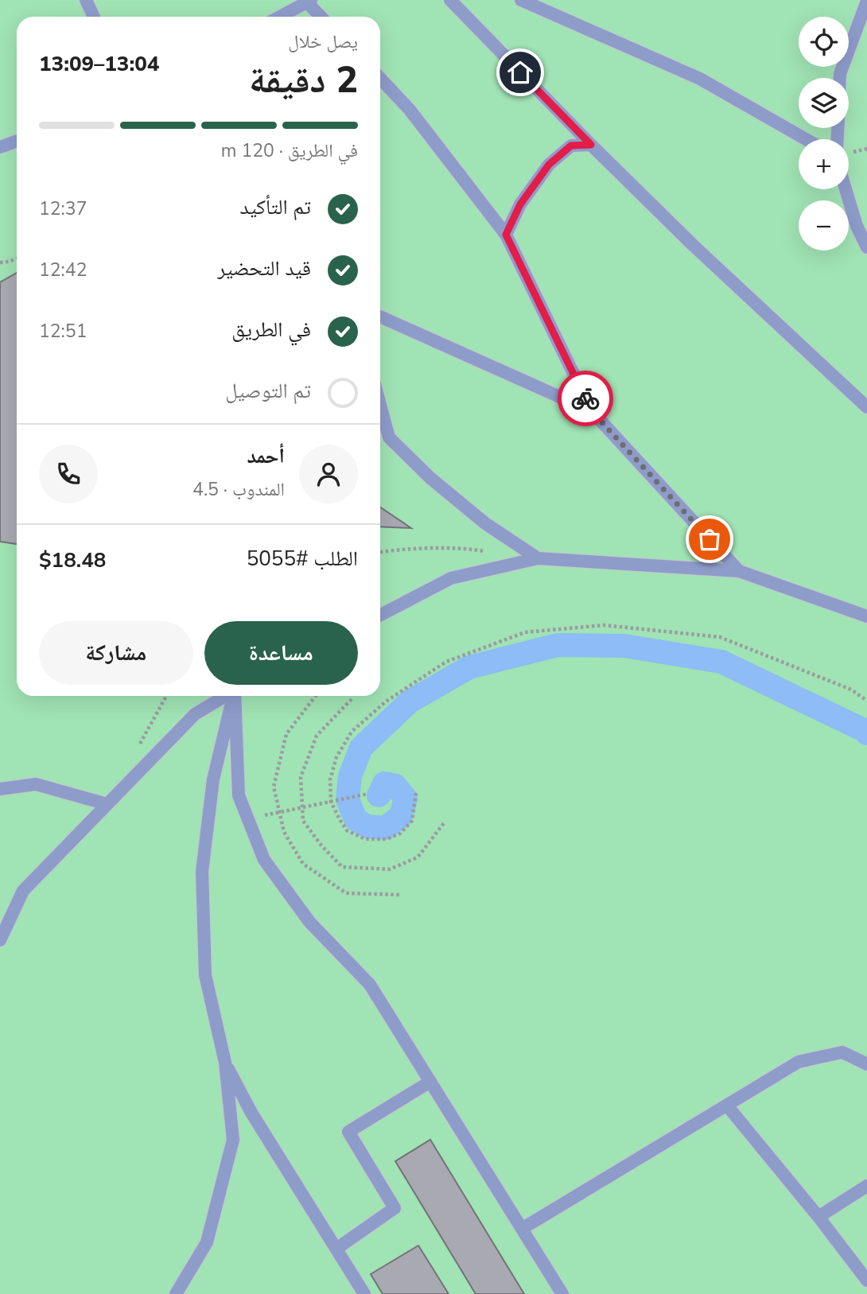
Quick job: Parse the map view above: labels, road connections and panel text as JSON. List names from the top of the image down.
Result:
{
  "page": {
    "map_buttons": ["+", "−"],
    "heading": ["2 دقيقة", "يصل خلال", "13:04–13:09"],
    "panel": [
      "أحمد",
      "المندوب · 4.5",
      "الطلب #5055",
      "$18.48"
    ],
    "bar": "في الطريق · 120 m",
    "list": [
      ["تم التأكيد", "12:37"],
      ["قيد التحضير", "12:42"],
      ["في الطريق", "12:51"],
      "تم التوصيل"
    ],
    "buttons": ["مساعدة", "مشاركة"]
  }
}
